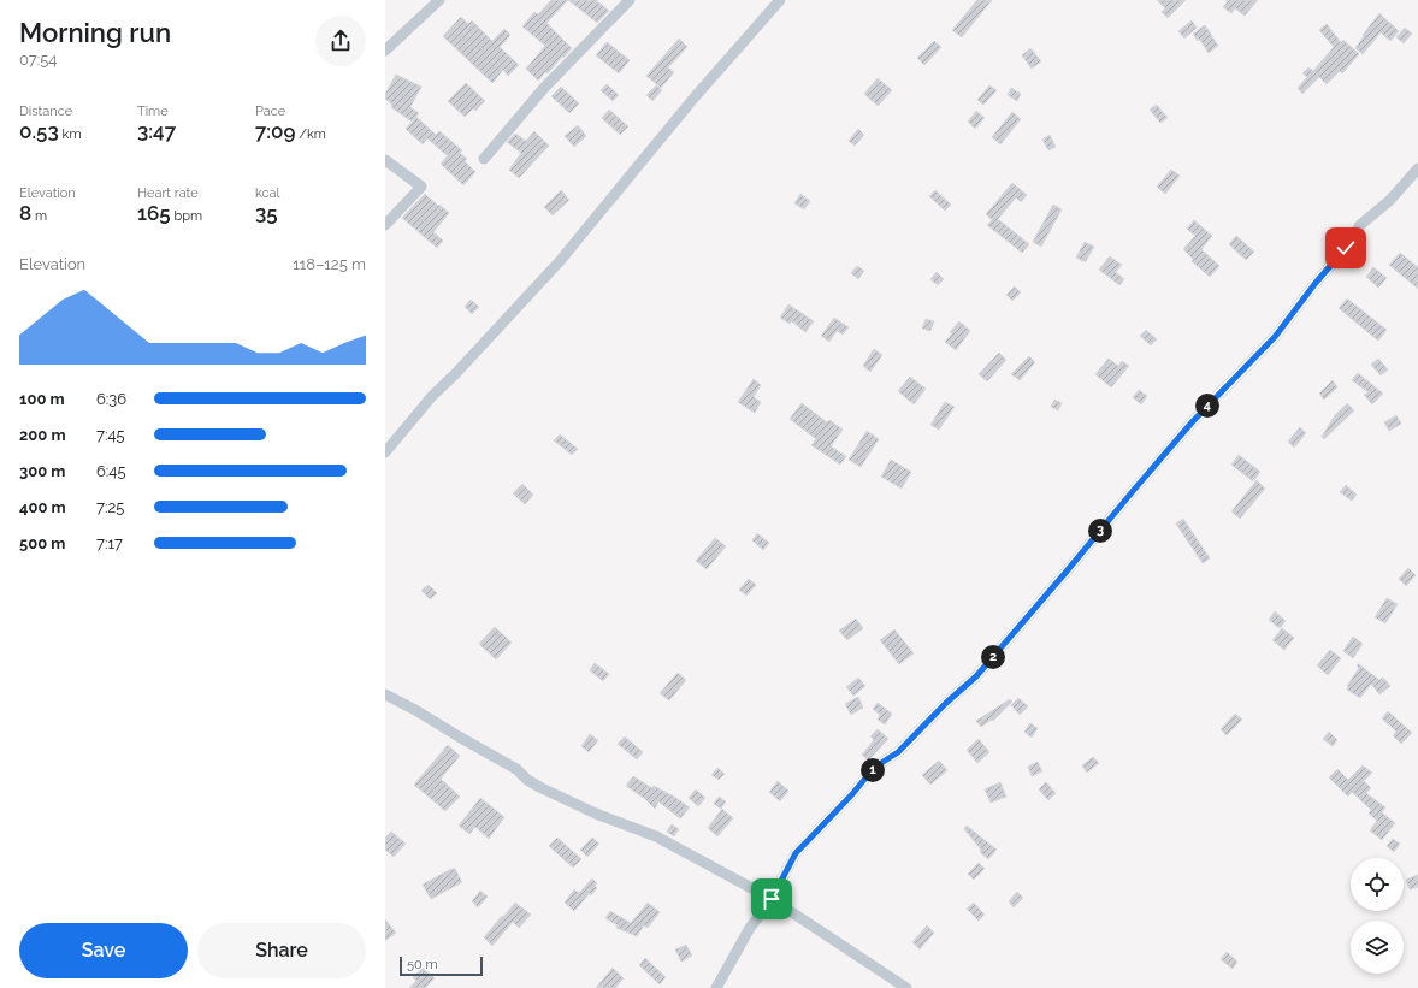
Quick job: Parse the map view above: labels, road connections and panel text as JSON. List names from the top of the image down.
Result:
{
  "scale_bar": "50 m",
  "page": {
    "heading": ["Morning run", "07:54"],
    "stats": [
      ["Distance", "0.53 km"],
      ["Time", "3:47"],
      ["Pace", "7:09 /km"],
      ["Elevation", "8 m"],
      ["Heart rate", "165 bpm"],
      ["kcal", "35"]
    ],
    "chart": ["Elevation", "118–125 m"],
    "list": [
      {
        "name": "100 m",
        "note": "6:36"
      },
      {
        "name": "200 m",
        "note": "7:45"
      },
      {
        "name": "300 m",
        "note": "6:45"
      },
      {
        "name": "400 m",
        "note": "7:25"
      },
      {
        "name": "500 m",
        "note": "7:17"
      }
    ],
    "pins": [
      "4",
      "3",
      "2",
      "1"
    ],
    "buttons": ["Save", "Share"],
    "scale": "50 m"
  }
}
